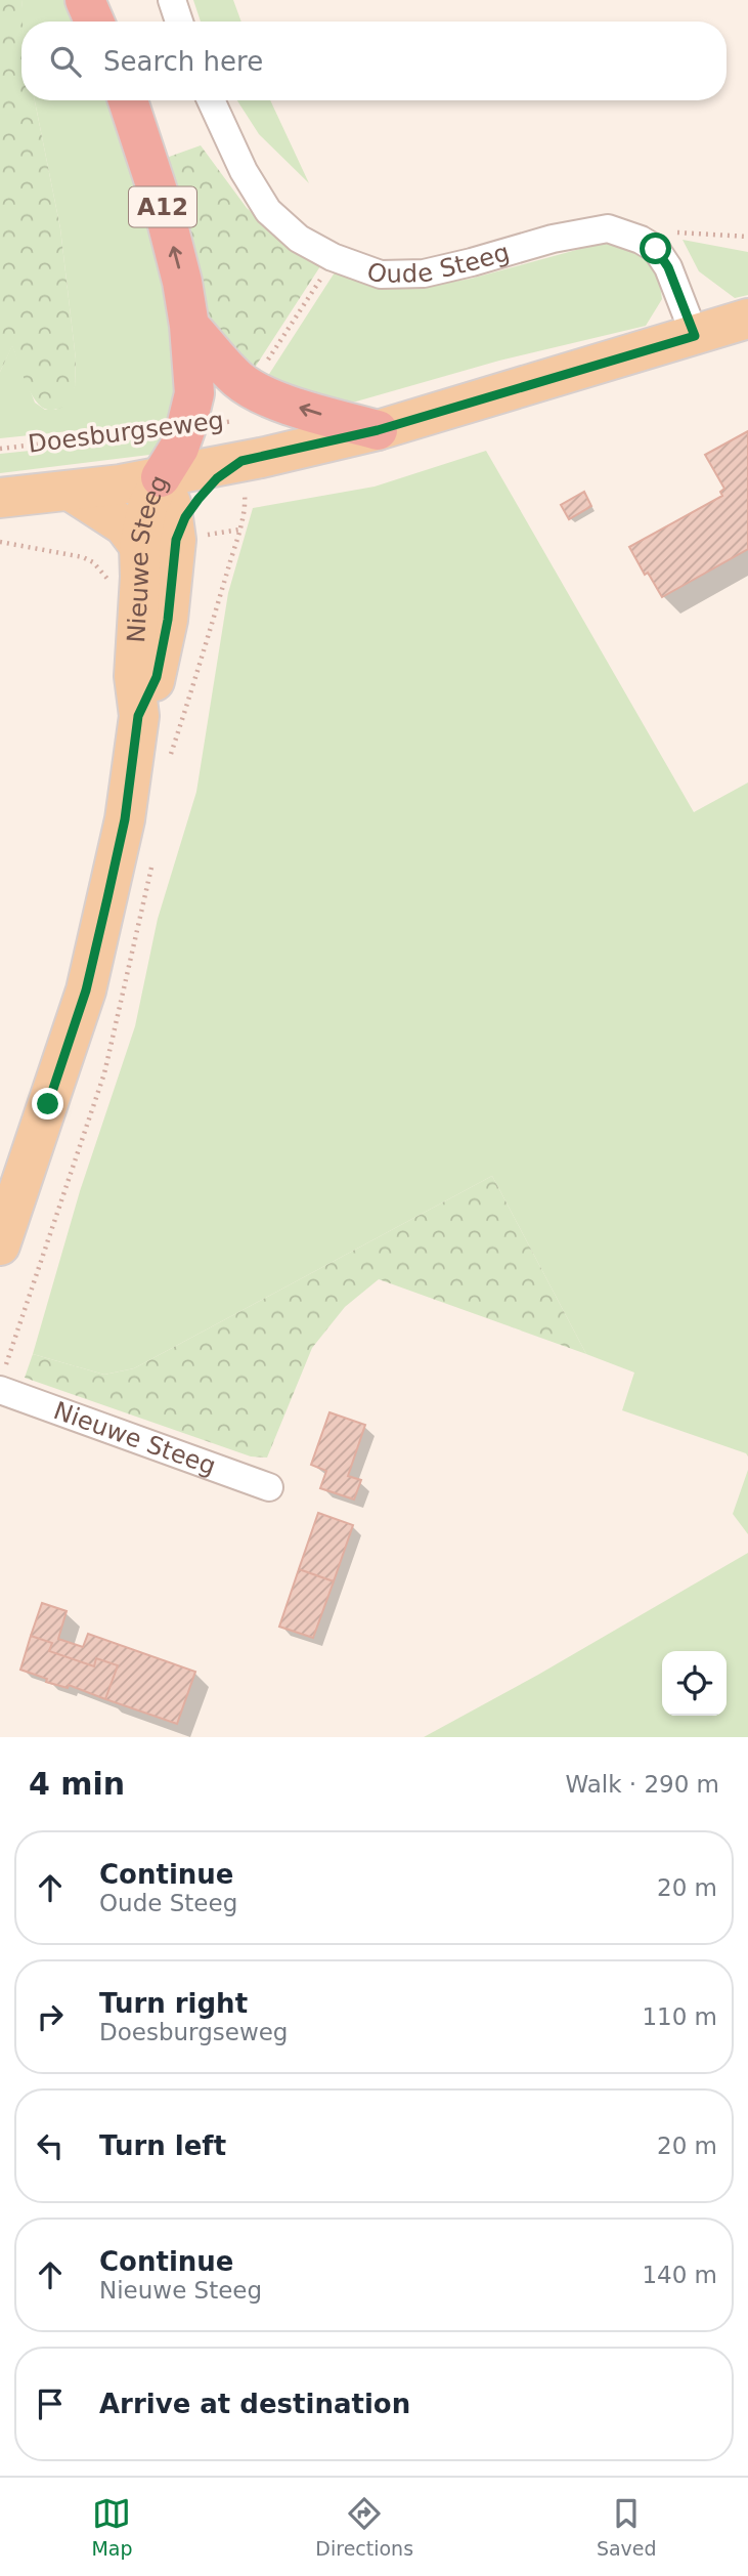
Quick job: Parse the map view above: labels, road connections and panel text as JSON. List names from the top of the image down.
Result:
{
  "streets": {
    "highway": ["A12"],
    "main road": ["Doesburgseweg", "Nieuwe Steeg"],
    "street": ["Oude Steeg"]
  },
  "crossings": [
    ["A12", "Doesburgseweg"],
    ["A12", "Nieuwe Steeg"],
    ["Oude Steeg", "Doesburgseweg"],
    ["Doesburgseweg", "Nieuwe Steeg"]
  ],
  "page": {
    "search": "Search here",
    "heading": ["4 min", "Walk · 290 m"],
    "list": [
      ["Continue", "Oude Steeg", "20 m"],
      ["Turn right", "Doesburgseweg", "110 m"],
      ["Turn left", "20 m"],
      ["Continue", "Nieuwe Steeg", "140 m"],
      "Arrive at destination"
    ],
    "nav": ["Map", "Directions", "Saved"]
  }
}
